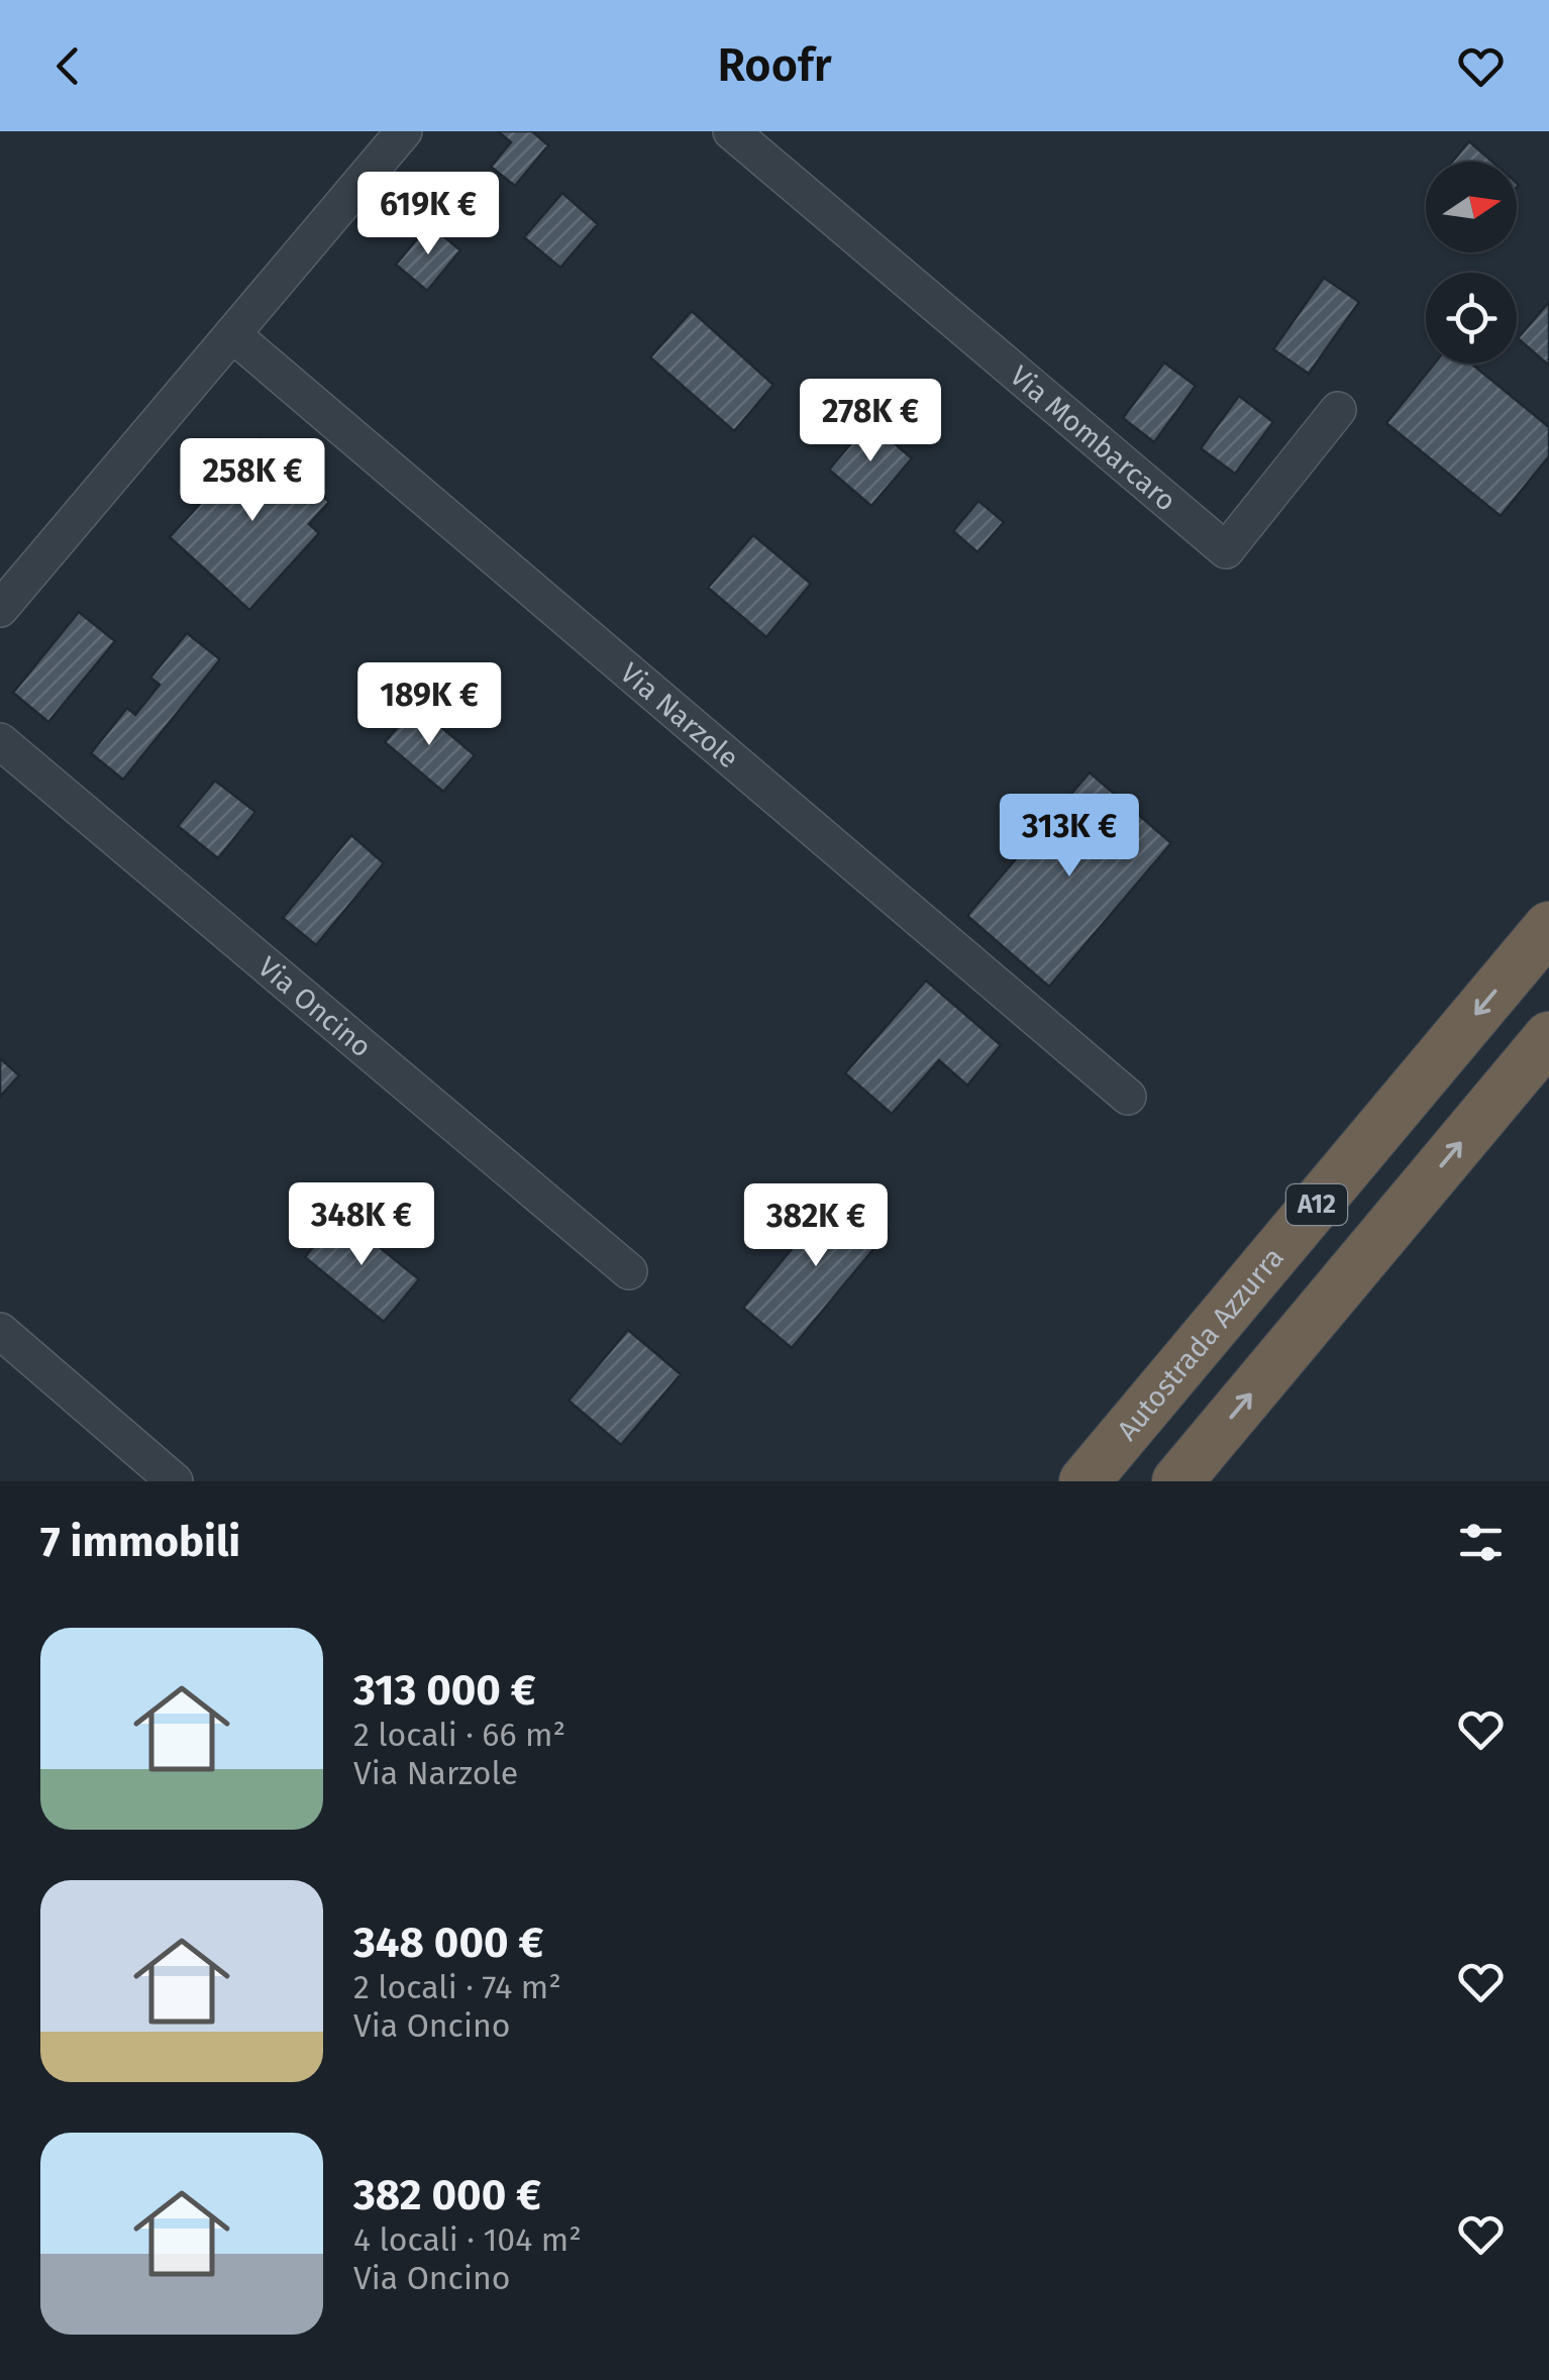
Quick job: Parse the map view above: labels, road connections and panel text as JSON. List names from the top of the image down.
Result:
{
  "streets": {
    "highway": ["A12", "Autostrada Azzurra"],
    "street": ["Via Mombarcaro", "Via Narzole", "Via Oncino"]
  },
  "north": "right",
  "page": {
    "header": "Roofr",
    "price": [
      "619K €",
      "278K €",
      "258K €",
      "189K €",
      "313K €",
      "348K €",
      "382K €"
    ],
    "heading": "7 immobili",
    "list": [
      {
        "name": "313 000 €",
        "note": "2 locali · 66 m² · Via Narzole"
      },
      {
        "name": "348 000 €",
        "note": "2 locali · 74 m² · Via Oncino"
      },
      {
        "name": "382 000 €",
        "note": "4 locali · 104 m² · Via Oncino"
      }
    ]
  }
}
